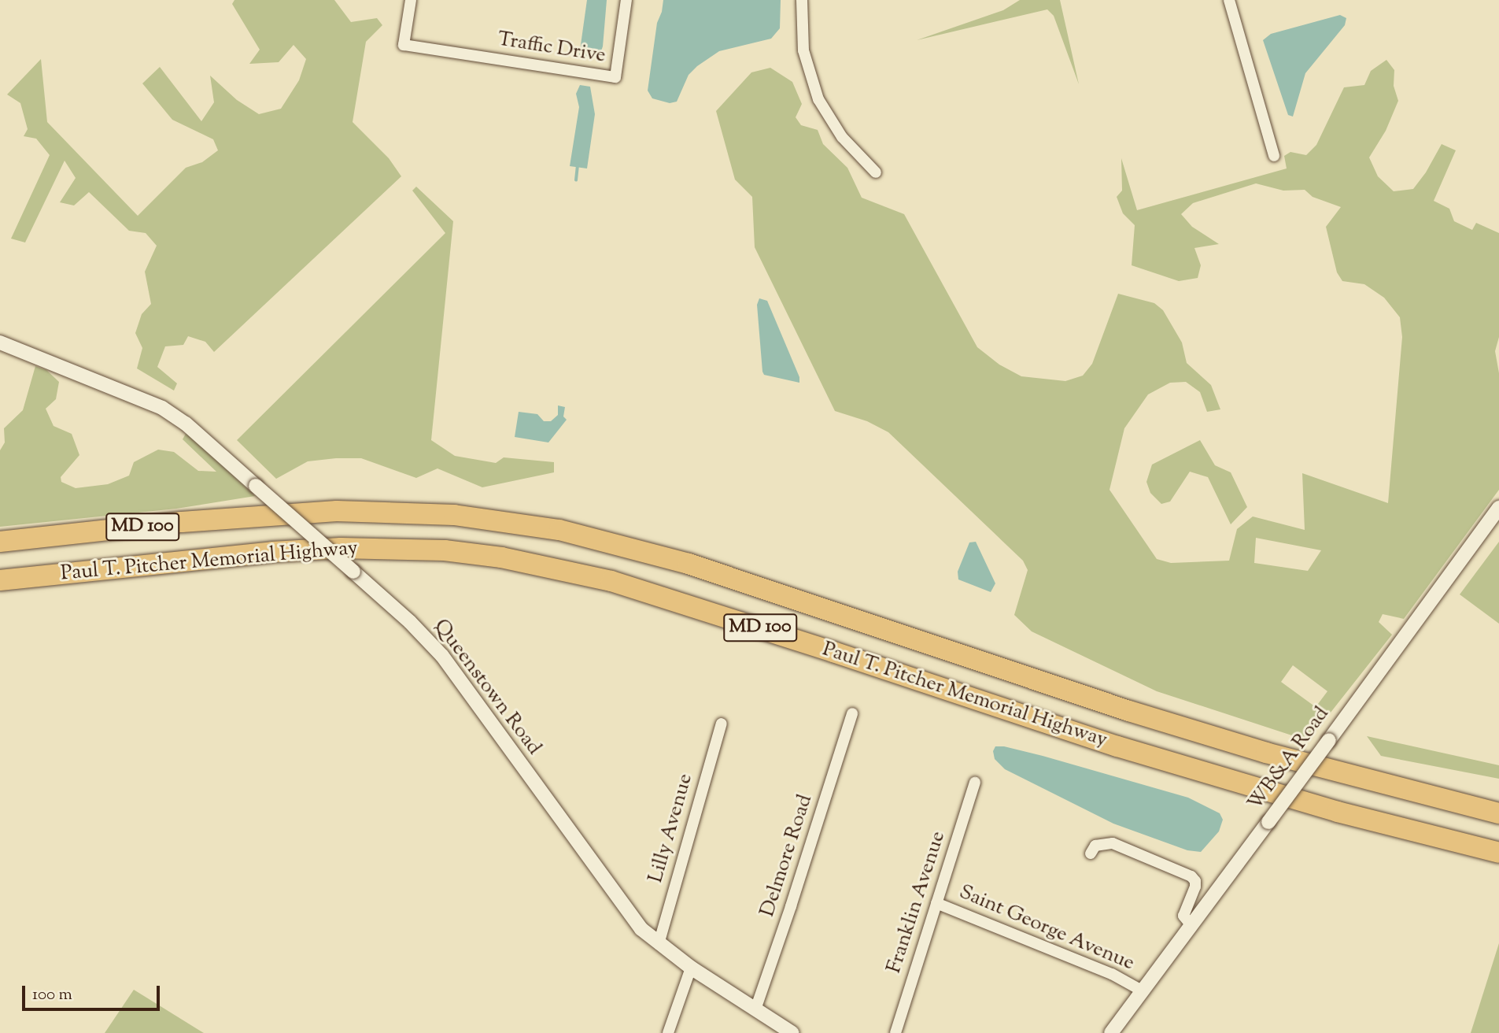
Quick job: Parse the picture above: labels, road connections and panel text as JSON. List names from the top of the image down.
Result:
{
  "streets": {
    "highway": ["MD 100", "Paul T. Pitcher Memorial Highway"],
    "street": [
      "Traffic Drive",
      "Queenstown Road",
      "WB&A Road",
      "Lilly Avenue",
      "Delmore Road",
      "Franklin Avenue",
      "Saint George Avenue"
    ]
  },
  "crossings": [
    ["Queenstown Road", "Lilly Avenue"],
    ["Queenstown Road", "Delmore Road"],
    ["WB&A Road", "Saint George Avenue"],
    ["Franklin Avenue", "Saint George Avenue"]
  ],
  "scale_bar": "100 m"
}
